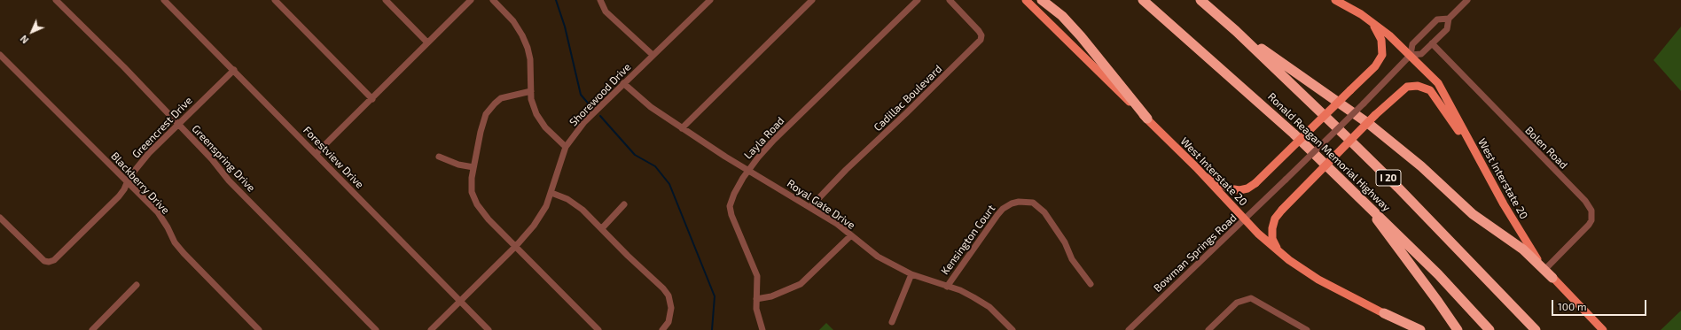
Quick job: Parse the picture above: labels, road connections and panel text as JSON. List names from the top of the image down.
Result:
{
  "streets": {
    "highway": ["Ronald Reagan Memorial Highway", "I 20"],
    "main road": ["West Interstate 20"],
    "street": [
      "Shorewood Drive",
      "Cadillac Boulevard",
      "Greencrest Drive",
      "Layla Road",
      "Bolen Road",
      "Forestview Drive",
      "Greenspring Drive",
      "Blackberry Drive",
      "Royal Gate Drive",
      "Kensington Court",
      "Bowman Springs Road"
    ]
  },
  "crossings": [
    ["Shorewood Drive", "Forestview Drive"],
    ["Shorewood Drive", "Royal Gate Drive"],
    ["Cadillac Boulevard", "Royal Gate Drive"],
    ["Greencrest Drive", "Forestview Drive"],
    ["Greencrest Drive", "Greenspring Drive"],
    ["Greencrest Drive", "Blackberry Drive"],
    ["Layla Road", "Royal Gate Drive"],
    ["Bolen Road", "West Interstate 20"],
    ["West Interstate 20", "Bowman Springs Road"],
    ["Royal Gate Drive", "Kensington Court"]
  ],
  "scale_bar": "100 m",
  "north": "bottom left"
}
